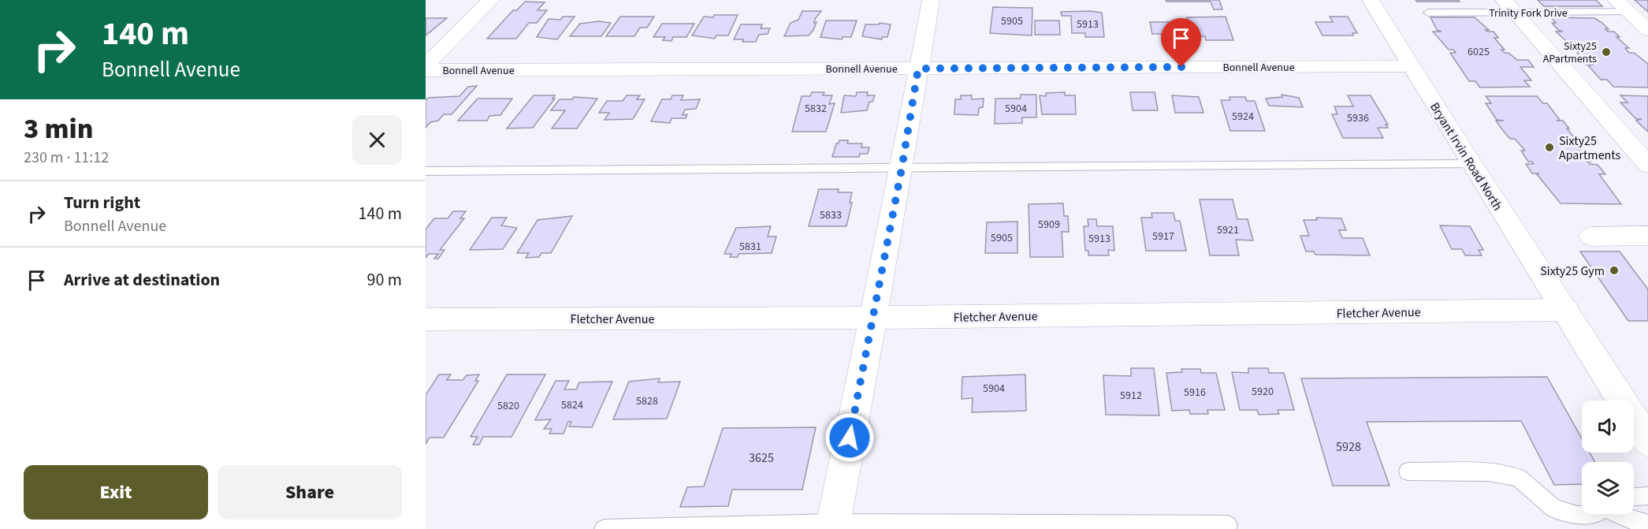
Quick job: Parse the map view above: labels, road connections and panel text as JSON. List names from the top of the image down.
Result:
{
  "streets": {
    "street": ["Bonnell Avenue", "Bryant Irvin Road North", "Fletcher Avenue"],
    "lane": ["Trinity Fork Drive"]
  },
  "crossings": [
    ["Bonnell Avenue", "Bryant Irvin Road North"],
    ["Bryant Irvin Road North", "Fletcher Avenue"]
  ],
  "places": ["Sixty25 APartments", "Sixty25 Apartments", "Sixty25 Gym"],
  "house_numbers": [
    "5905",
    "5913",
    "6025",
    "5832",
    "5904",
    "5924",
    "5936",
    "5833",
    "5909",
    "5921",
    "5917",
    "5905",
    "5913",
    "5831",
    "5904",
    "5920",
    "5916",
    "5912",
    "5828",
    "5824",
    "5820",
    "5928",
    "3625"
  ],
  "page": {
    "turn": ["140 m", "Bonnell Avenue"],
    "heading": ["3 min", "230 m · 11:12"],
    "list": [
      {
        "name": "Turn right",
        "note": "Bonnell Avenue",
        "value": "140 m"
      },
      {
        "name": "Arrive at destination",
        "value": "90 m"
      }
    ],
    "buttons": ["Exit", "Share"]
  }
}
